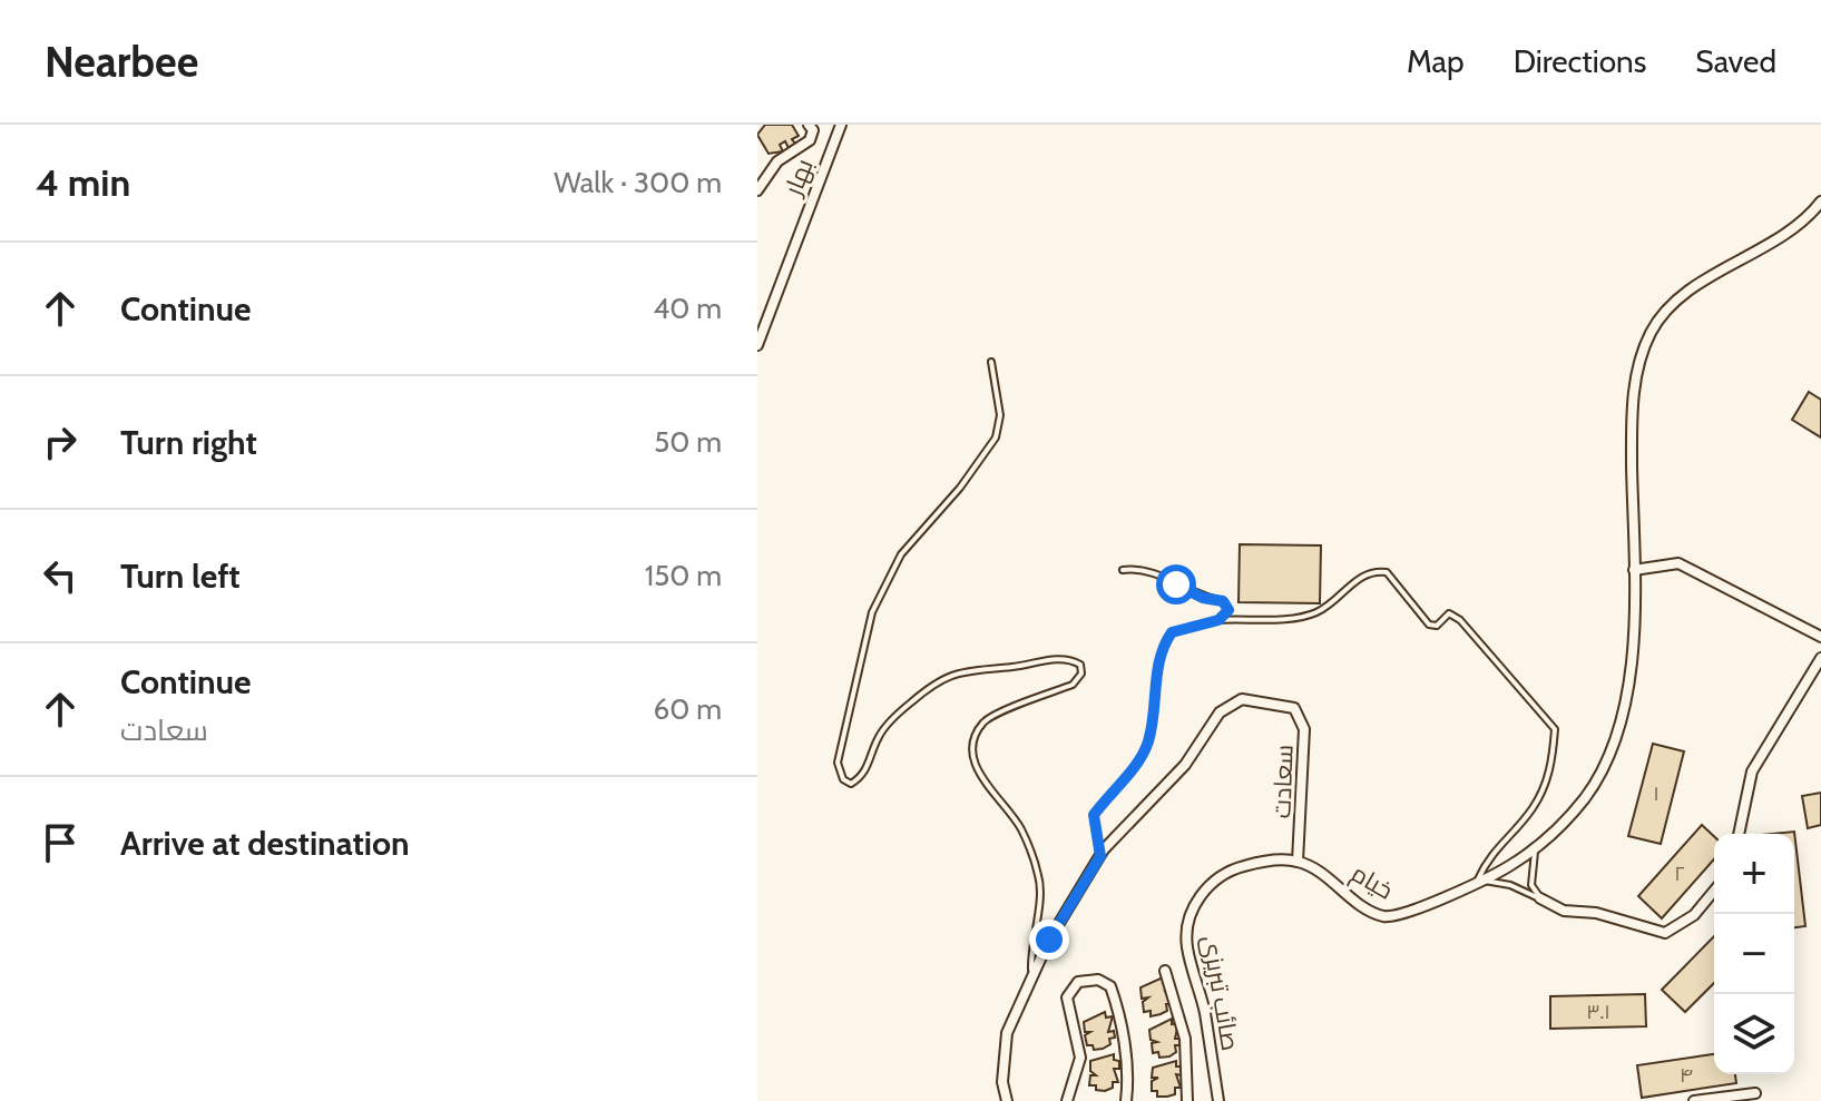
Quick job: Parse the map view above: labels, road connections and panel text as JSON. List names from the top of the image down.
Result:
{
  "streets": {
    "street": [
      "بهار",
      "سعادت",
      "خیام",
      "صائب تبریزی"
    ]
  },
  "crossings": [
    ["سعادت", "خیام"],
    ["سعادت", "صائب تبریزی"],
    ["خیام", "صائب تبریزی"]
  ],
  "house_numbers": [
    "۱",
    "۲",
    "۳.۱",
    "۴"
  ],
  "page": {
    "header": "Nearbee",
    "nav": ["Map", "Directions", "Saved"],
    "heading": ["4 min", "Walk · 300 m"],
    "list": [
      ["Continue", "40 m"],
      ["Turn right", "50 m"],
      ["Turn left", "150 m"],
      ["Continue", "سعادت", "60 m"],
      "Arrive at destination"
    ],
    "map_buttons": ["+", "−"]
  }
}
